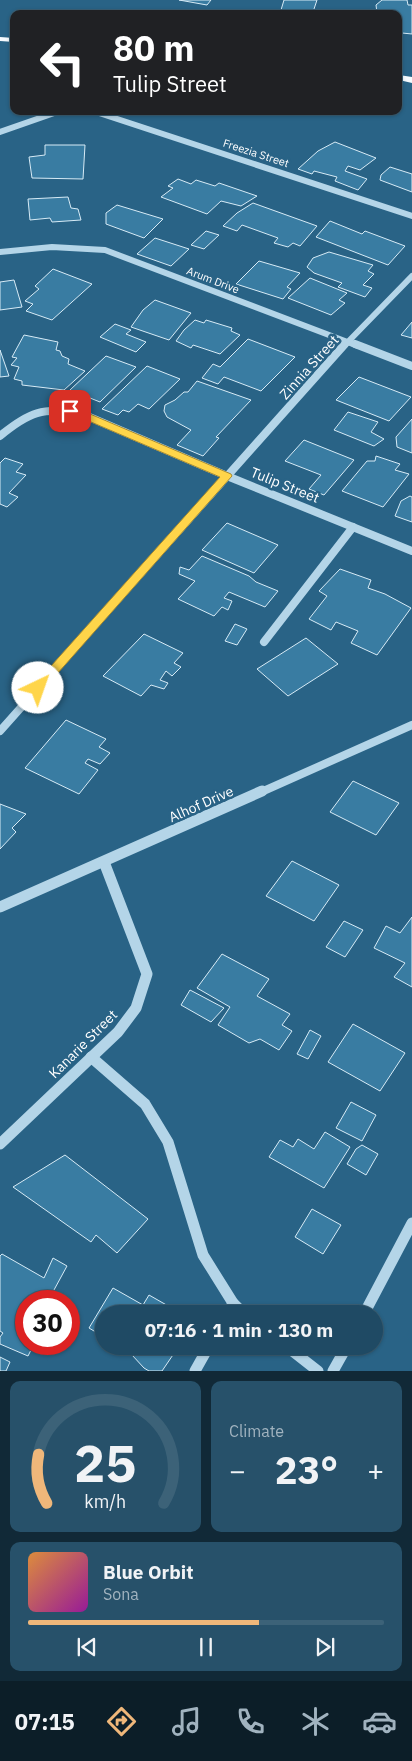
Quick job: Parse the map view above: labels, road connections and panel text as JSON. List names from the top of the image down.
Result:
{
  "streets": {
    "street": [
      "Freezia Street",
      "Arum Drive",
      "Zinnia Street",
      "Tulip Street",
      "Alhof Drive",
      "Kanarie Street"
    ]
  },
  "crossings": [
    ["Arum Drive", "Zinnia Street"],
    ["Zinnia Street", "Tulip Street"],
    ["Alhof Drive", "Kanarie Street"]
  ],
  "page": {
    "turn": ["80 m", "Tulip Street"],
    "limit": "30",
    "trip": "07:16 · 1 min · 130 m",
    "tile": "Climate",
    "heat": ["−", "23°", "+"],
    "song": ["Blue Orbit", "Sona"],
    "tabs": "07:15",
    "gauge": ["25", "km/h"]
  }
}
